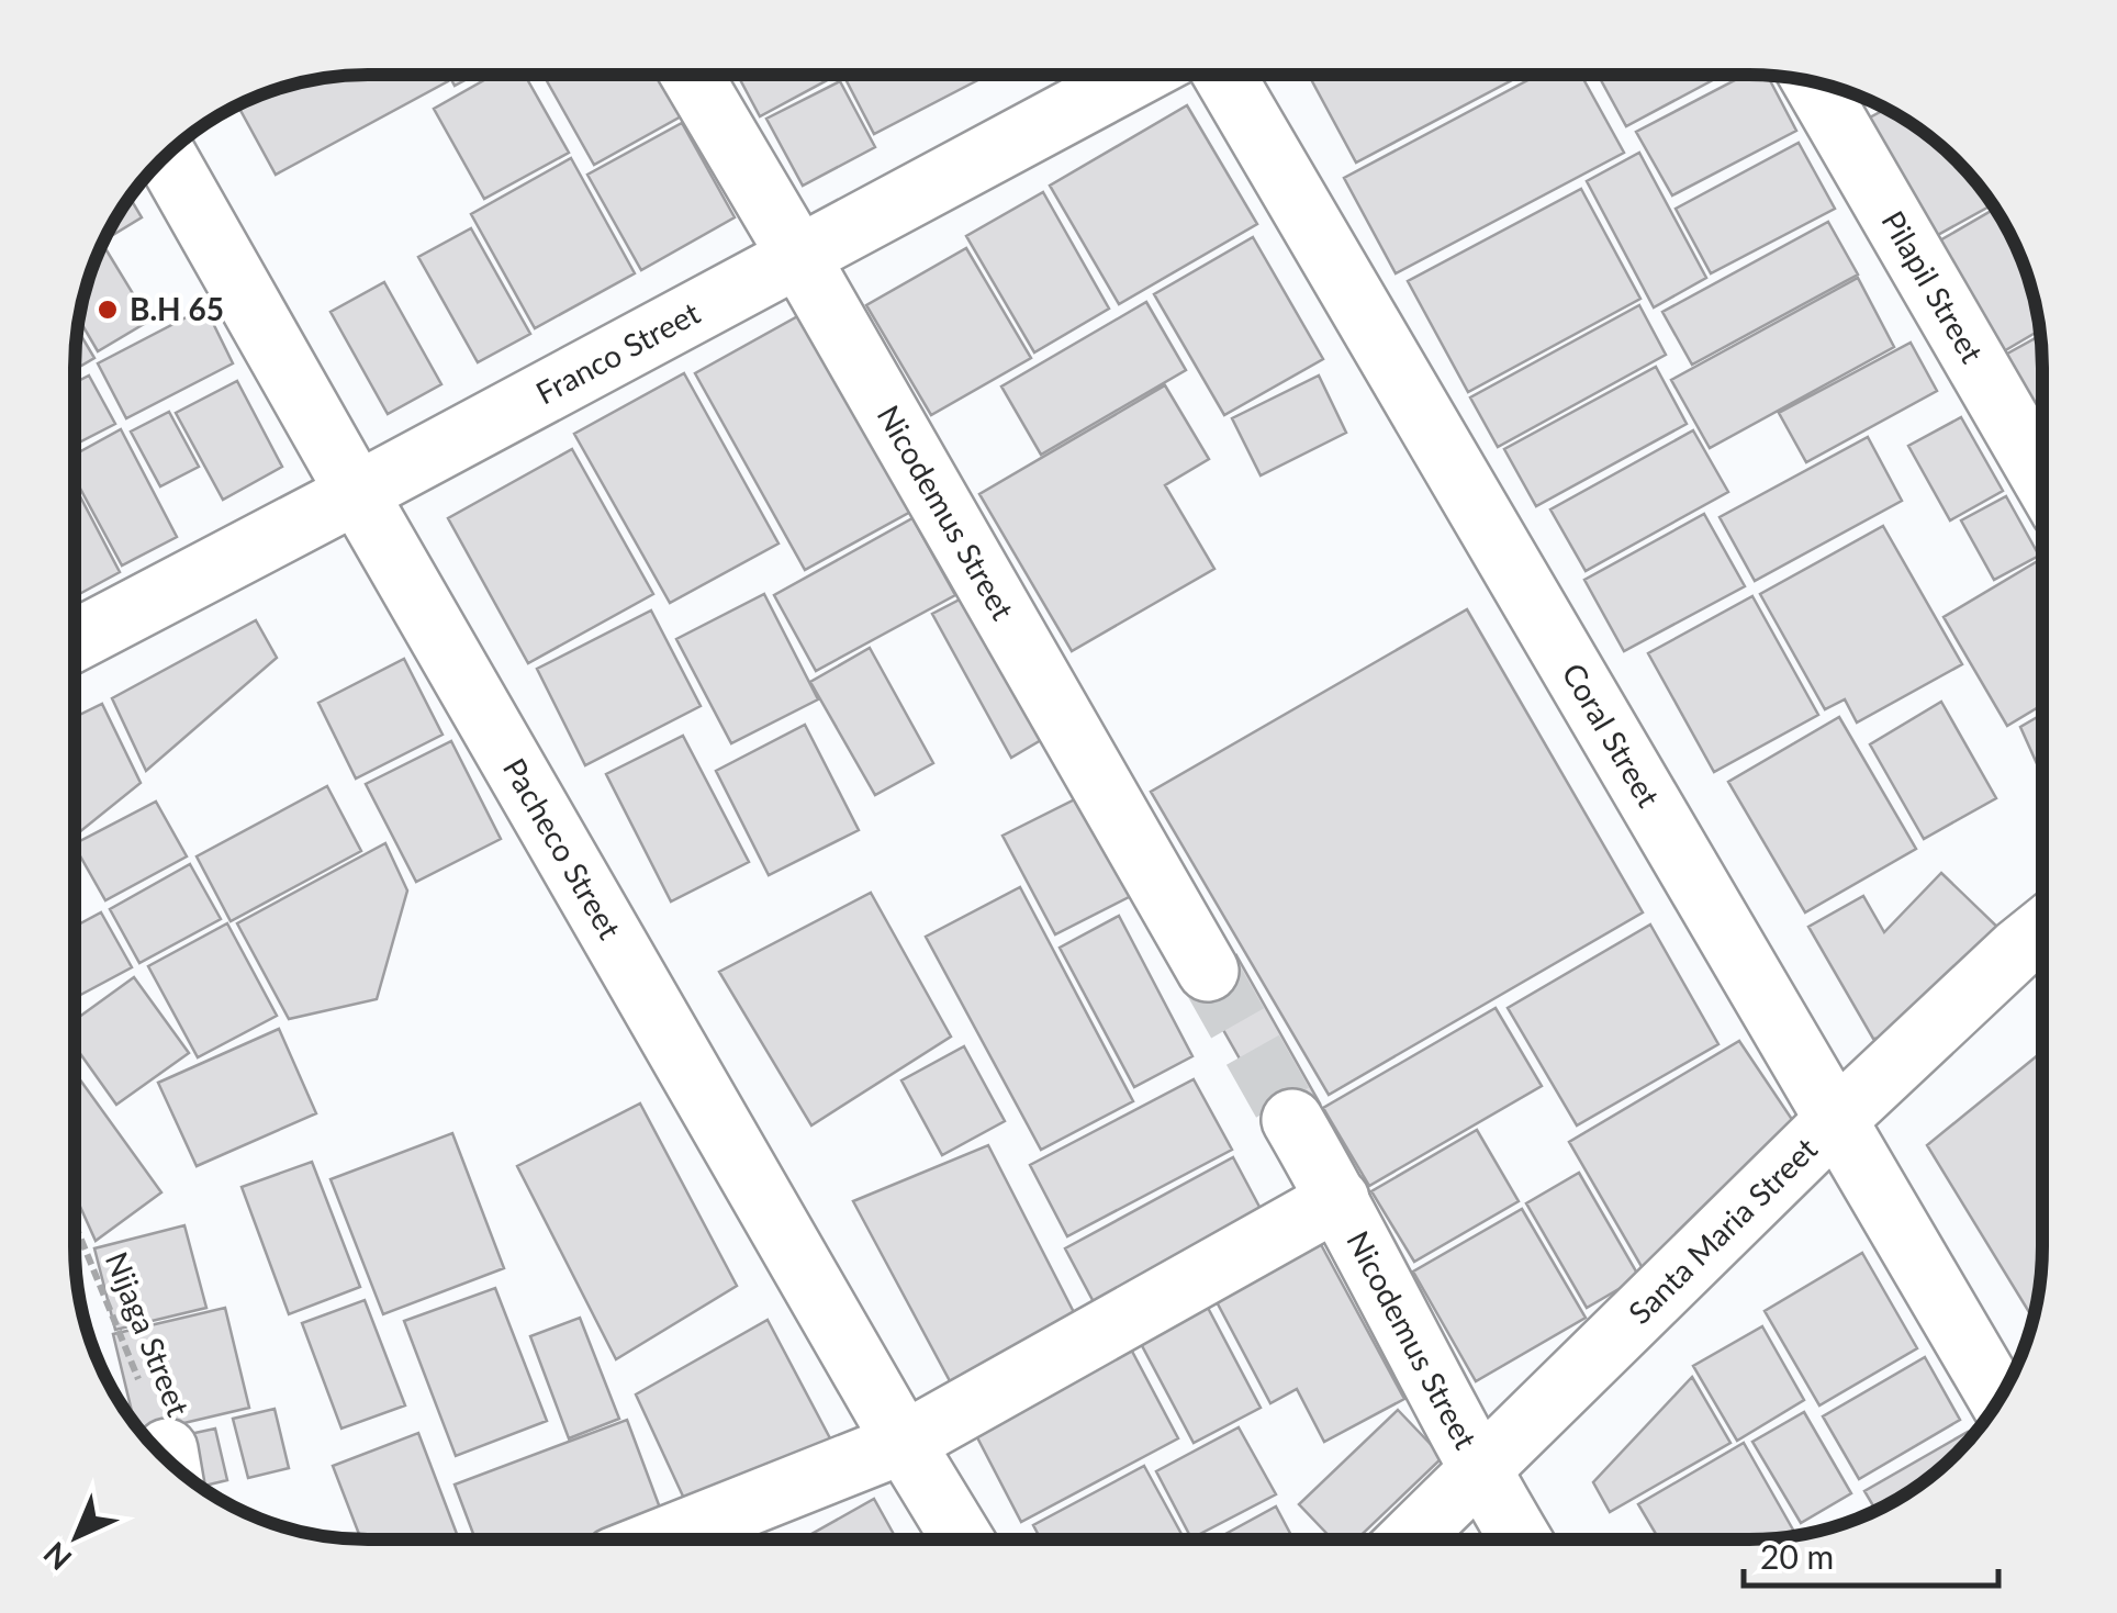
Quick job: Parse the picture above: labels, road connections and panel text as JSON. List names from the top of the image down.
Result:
{
  "streets": {
    "street": [
      "Pilapil Street",
      "Franco Street",
      "Nicodemus Street",
      "Coral Street",
      "Pacheco Street",
      "Santa Maria Street"
    ],
    "path": ["Nijaga Street"]
  },
  "crossings": [
    ["Franco Street", "Nicodemus Street"],
    ["Franco Street", "Pacheco Street"],
    ["Nicodemus Street", "Santa Maria Street"],
    ["Coral Street", "Santa Maria Street"]
  ],
  "places": ["B.H 65"],
  "scale_bar": "20 m",
  "north": "bottom left"
}
